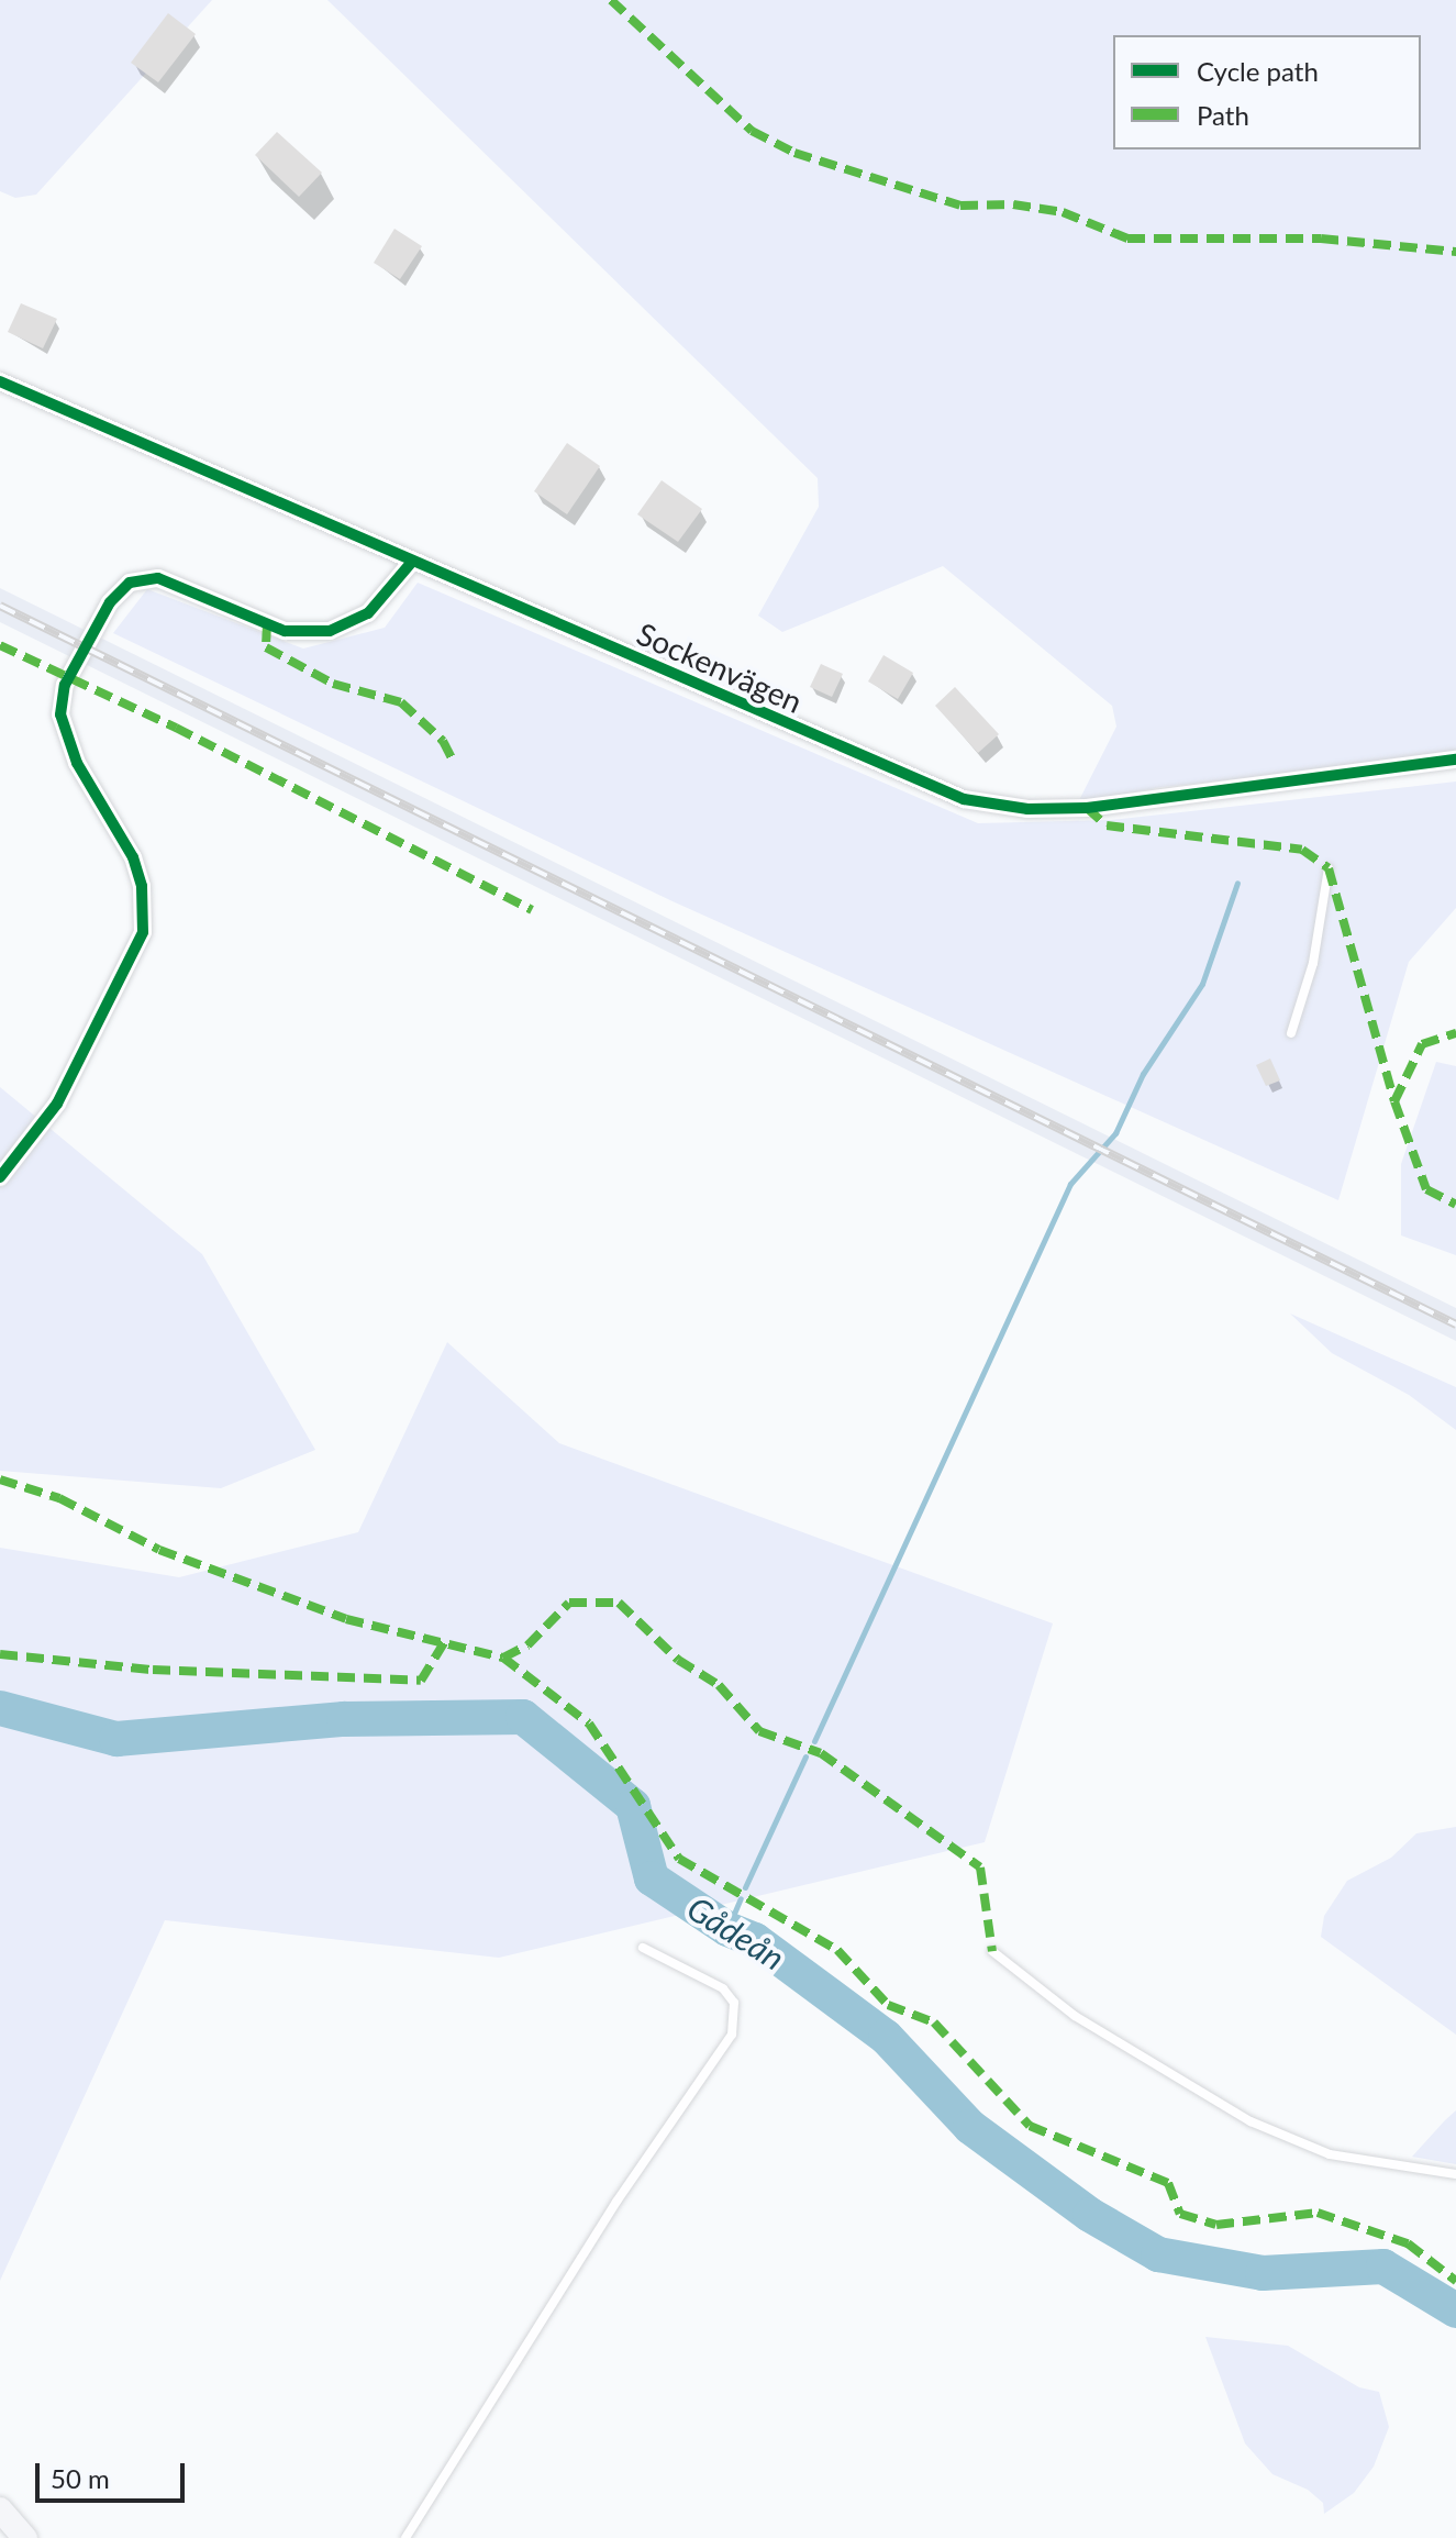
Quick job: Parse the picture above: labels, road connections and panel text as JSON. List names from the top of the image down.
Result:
{
  "streets": {
    "street": ["Sockenvägen"]
  },
  "water": ["Gådeån"],
  "legend": ["Cycle path", "Path"],
  "scale_bar": "50 m"
}
